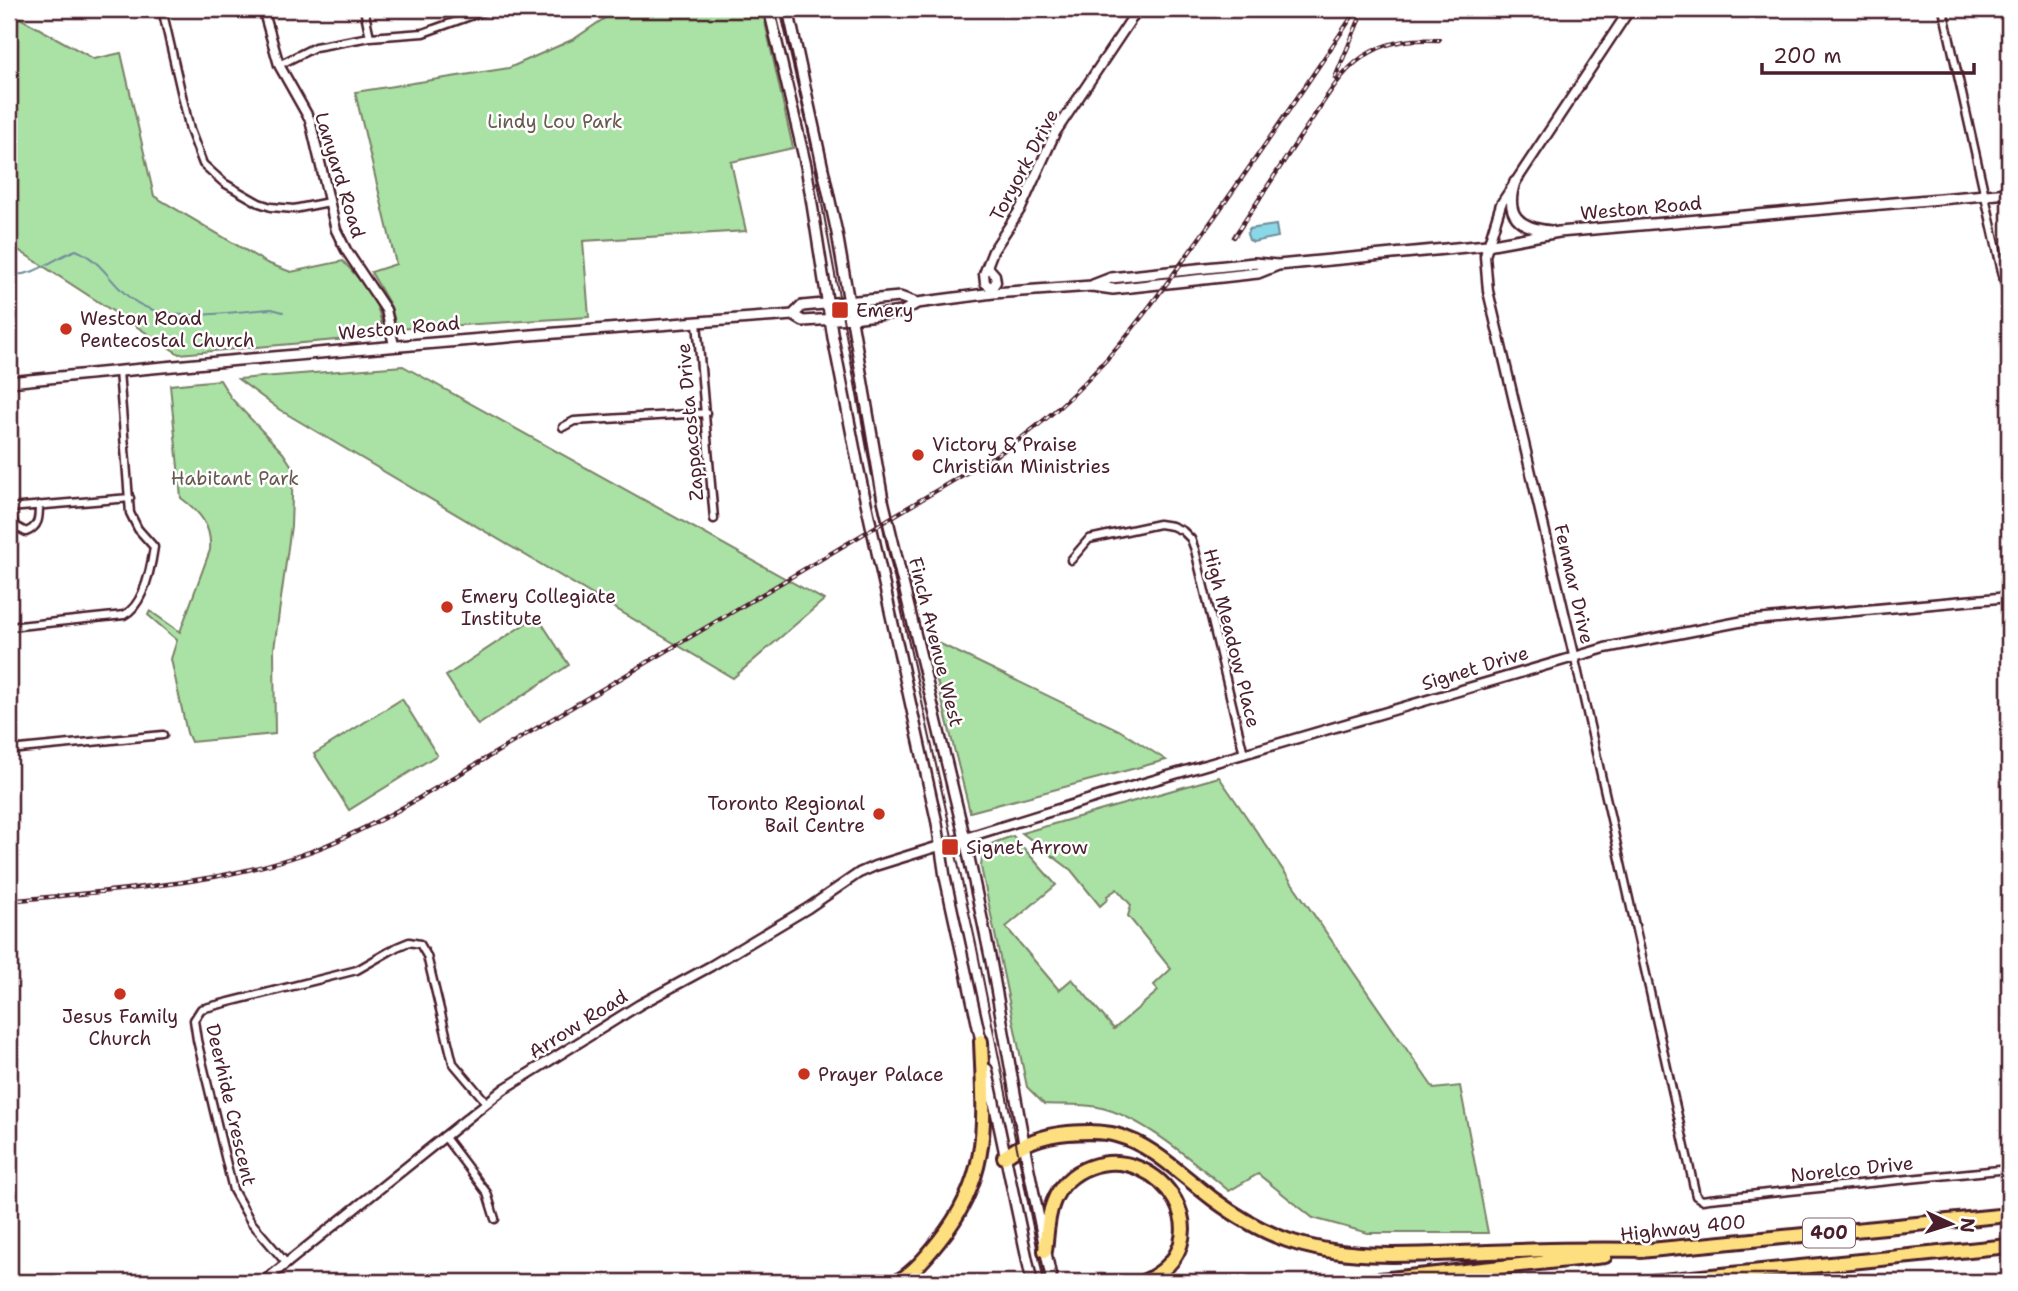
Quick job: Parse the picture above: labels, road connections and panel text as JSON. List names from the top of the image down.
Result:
{
  "streets": {
    "highway": ["Highway 400", "400"],
    "main road": ["Weston Road", "Finch Avenue West"],
    "street": [
      "Toryork Drive",
      "Lanyard Road",
      "Zappacosta Drive",
      "Fenmar Drive",
      "High Meadow Place",
      "Signet Drive",
      "Arrow Road",
      "Deerhide Crescent",
      "Norelco Drive"
    ]
  },
  "crossings": [
    ["Toryork Drive", "Weston Road"],
    ["Lanyard Road", "Weston Road"],
    ["Weston Road", "Zappacosta Drive"],
    ["Weston Road", "Fenmar Drive"],
    ["Weston Road", "Finch Avenue West"],
    ["Fenmar Drive", "Signet Drive"],
    ["Fenmar Drive", "Norelco Drive"],
    ["High Meadow Place", "Signet Drive"],
    ["Finch Avenue West", "Signet Drive"],
    ["Finch Avenue West", "Arrow Road"],
    ["Signet Drive", "Arrow Road"],
    ["Arrow Road", "Deerhide Crescent"]
  ],
  "parks": ["Lindy Lou Park", "Habitant Park"],
  "places": {
    "transit": ["Emery", "Signet Arrow"],
    "other": [
      "Weston Road Pentecostal Church",
      "Victory & Praise Christian Ministries",
      "Emery Collegiate Institute",
      "Toronto Regional Bail Centre",
      "Jesus Family Church",
      "Prayer Palace"
    ]
  },
  "scale_bar": "200 m",
  "north": "right"
}
